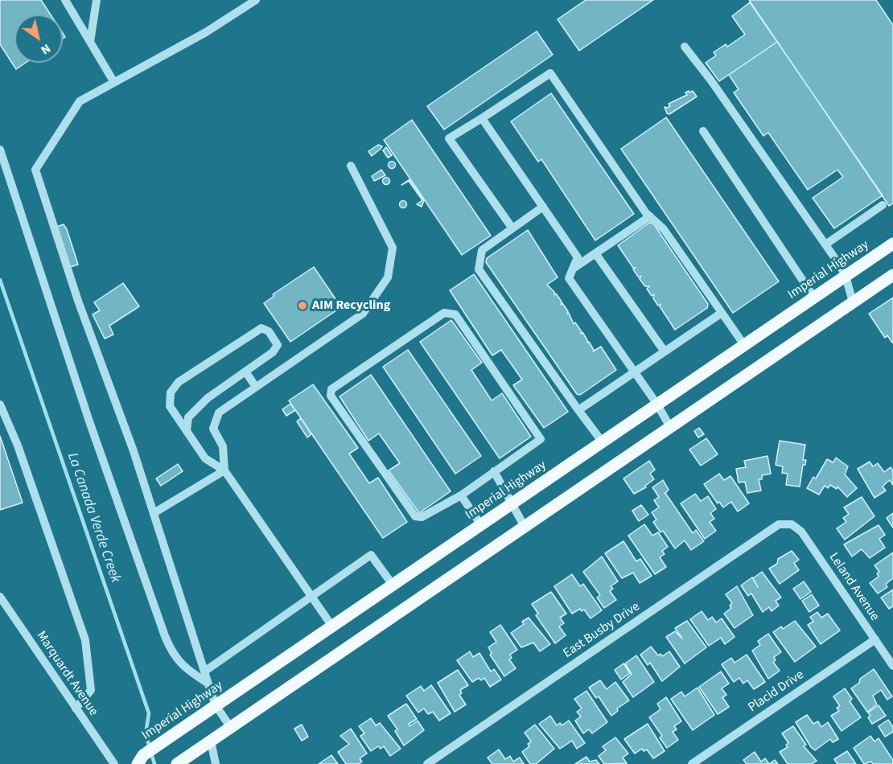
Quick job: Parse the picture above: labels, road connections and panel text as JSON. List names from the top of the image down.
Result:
{
  "streets": {
    "main road": ["Imperial Highway"],
    "street": [
      "Leland Avenue",
      "East Busby Drive",
      "Marquardt Avenue",
      "Placid Drive"
    ]
  },
  "crossings": [
    ["Leland Avenue", "East Busby Drive"],
    ["Leland Avenue", "Placid Drive"]
  ],
  "water": ["La Canada Verde Creek"],
  "places": ["AIM Recycling"],
  "north": "bottom right"
}
